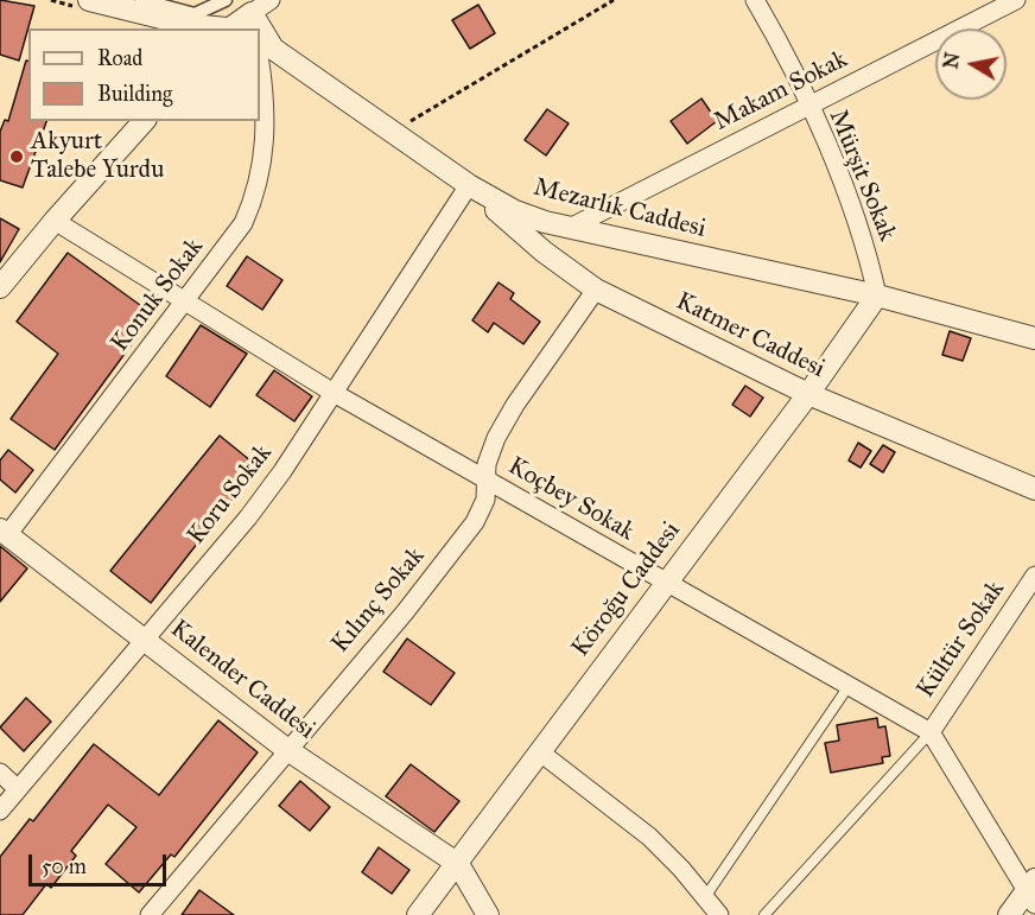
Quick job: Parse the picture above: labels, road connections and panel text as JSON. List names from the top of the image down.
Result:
{
  "streets": {
    "street": [
      "Makam Sokak",
      "Mürşit Sokak",
      "Mezarlık Caddesi",
      "Konuk Sokak",
      "Katmer Caddesi",
      "Koru Sokak",
      "Koçbey Sokak",
      "Köroğu Caddesi",
      "Kılınç Sokak",
      "Kültür Sokak",
      "Kalender Caddesi"
    ]
  },
  "crossings": [
    ["Makam Sokak", "Mürşit Sokak"],
    ["Makam Sokak", "Mezarlık Caddesi"],
    ["Mürşit Sokak", "Mezarlık Caddesi"],
    ["Mürşit Sokak", "Köroğu Caddesi"],
    ["Mezarlık Caddesi", "Katmer Caddesi"],
    ["Mezarlık Caddesi", "Koru Sokak"],
    ["Mezarlık Caddesi", "Köroğu Caddesi"],
    ["Konuk Sokak", "Koçbey Sokak"],
    ["Konuk Sokak", "Kalender Caddesi"],
    ["Katmer Caddesi", "Koru Sokak"],
    ["Katmer Caddesi", "Köroğu Caddesi"],
    ["Katmer Caddesi", "Kılınç Sokak"],
    ["Koru Sokak", "Koçbey Sokak"],
    ["Koru Sokak", "Kalender Caddesi"],
    ["Koçbey Sokak", "Köroğu Caddesi"],
    ["Koçbey Sokak", "Kılınç Sokak"],
    ["Koçbey Sokak", "Kültür Sokak"],
    ["Köroğu Caddesi", "Kalender Caddesi"],
    ["Kılınç Sokak", "Kalender Caddesi"]
  ],
  "places": ["Akyurt Talebe Yurdu"],
  "legend": ["Road", "Building"],
  "scale_bar": "50 m",
  "north": "left"
}
